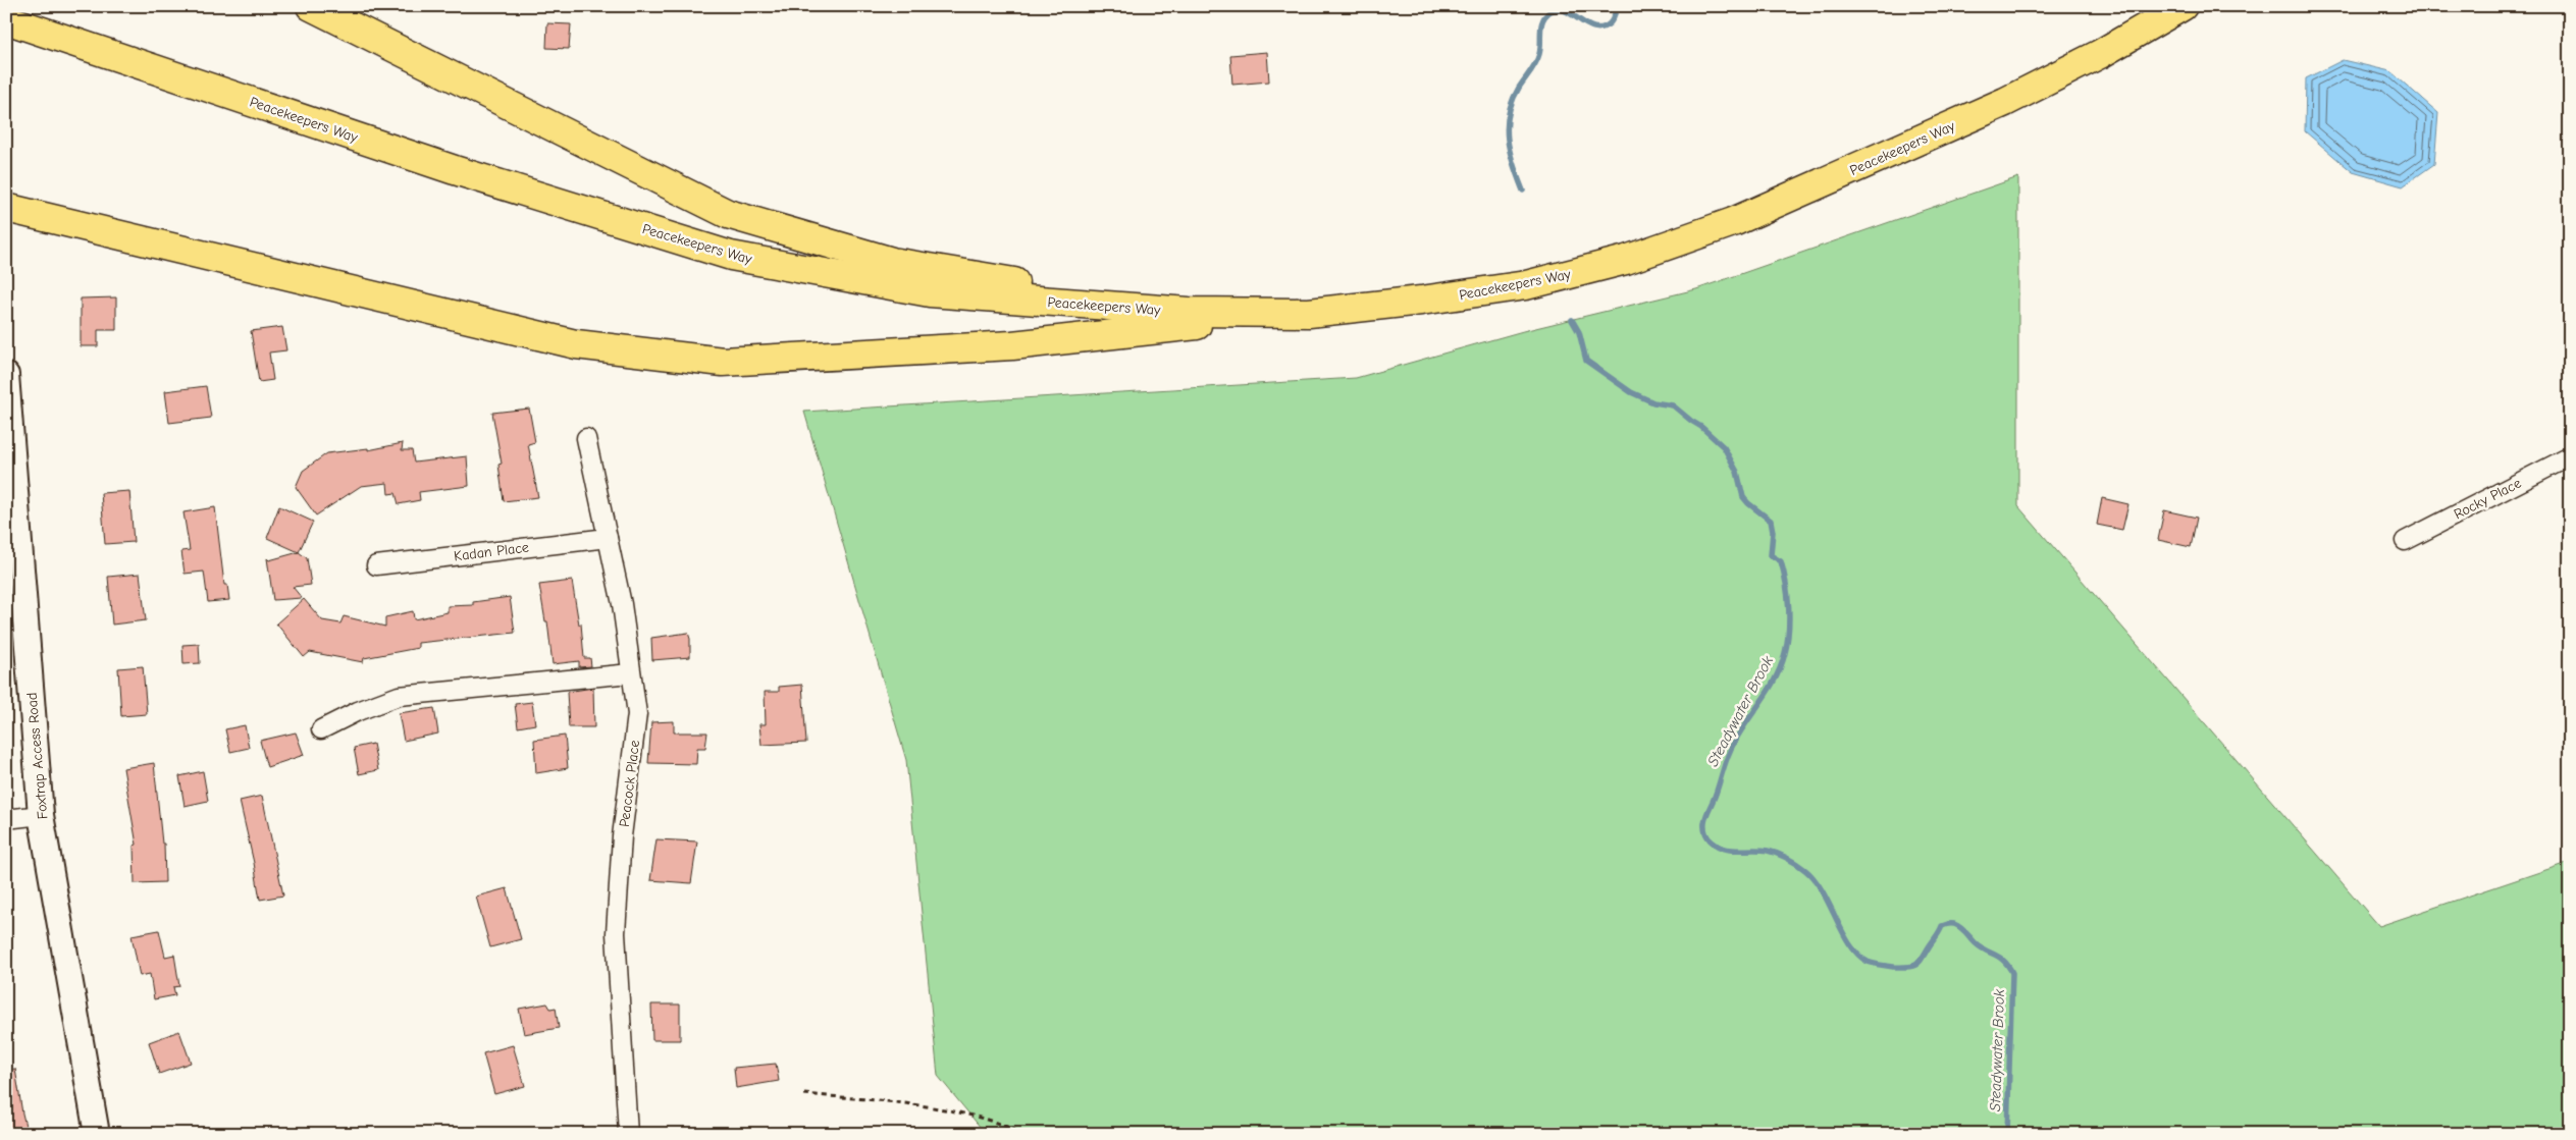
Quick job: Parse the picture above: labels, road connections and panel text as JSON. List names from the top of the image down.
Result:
{
  "streets": {
    "highway": ["Peacekeepers Way"],
    "main road": ["Foxtrap Access Road"],
    "street": ["Rocky Place", "Kadan Place", "Peacock Place"]
  },
  "crossings": [
    ["Kadan Place", "Peacock Place"]
  ],
  "water": ["Steadywater Brook"]
}
